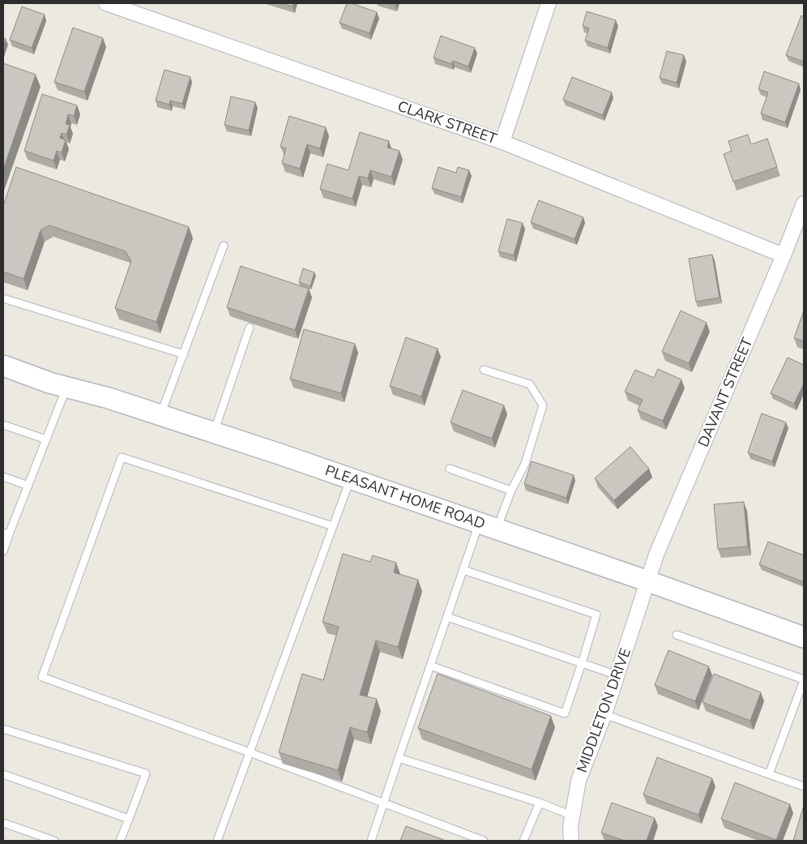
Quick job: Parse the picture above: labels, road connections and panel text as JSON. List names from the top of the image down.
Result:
{
  "streets": {
    "main road": ["PLEASANT HOME ROAD"],
    "street": ["CLARK STREET", "DAVANT STREET", "MIDDLETON DRIVE"]
  },
  "crossings": [
    ["CLARK STREET", "DAVANT STREET"],
    ["DAVANT STREET", "PLEASANT HOME ROAD"],
    ["DAVANT STREET", "MIDDLETON DRIVE"],
    ["PLEASANT HOME ROAD", "MIDDLETON DRIVE"]
  ]
}
